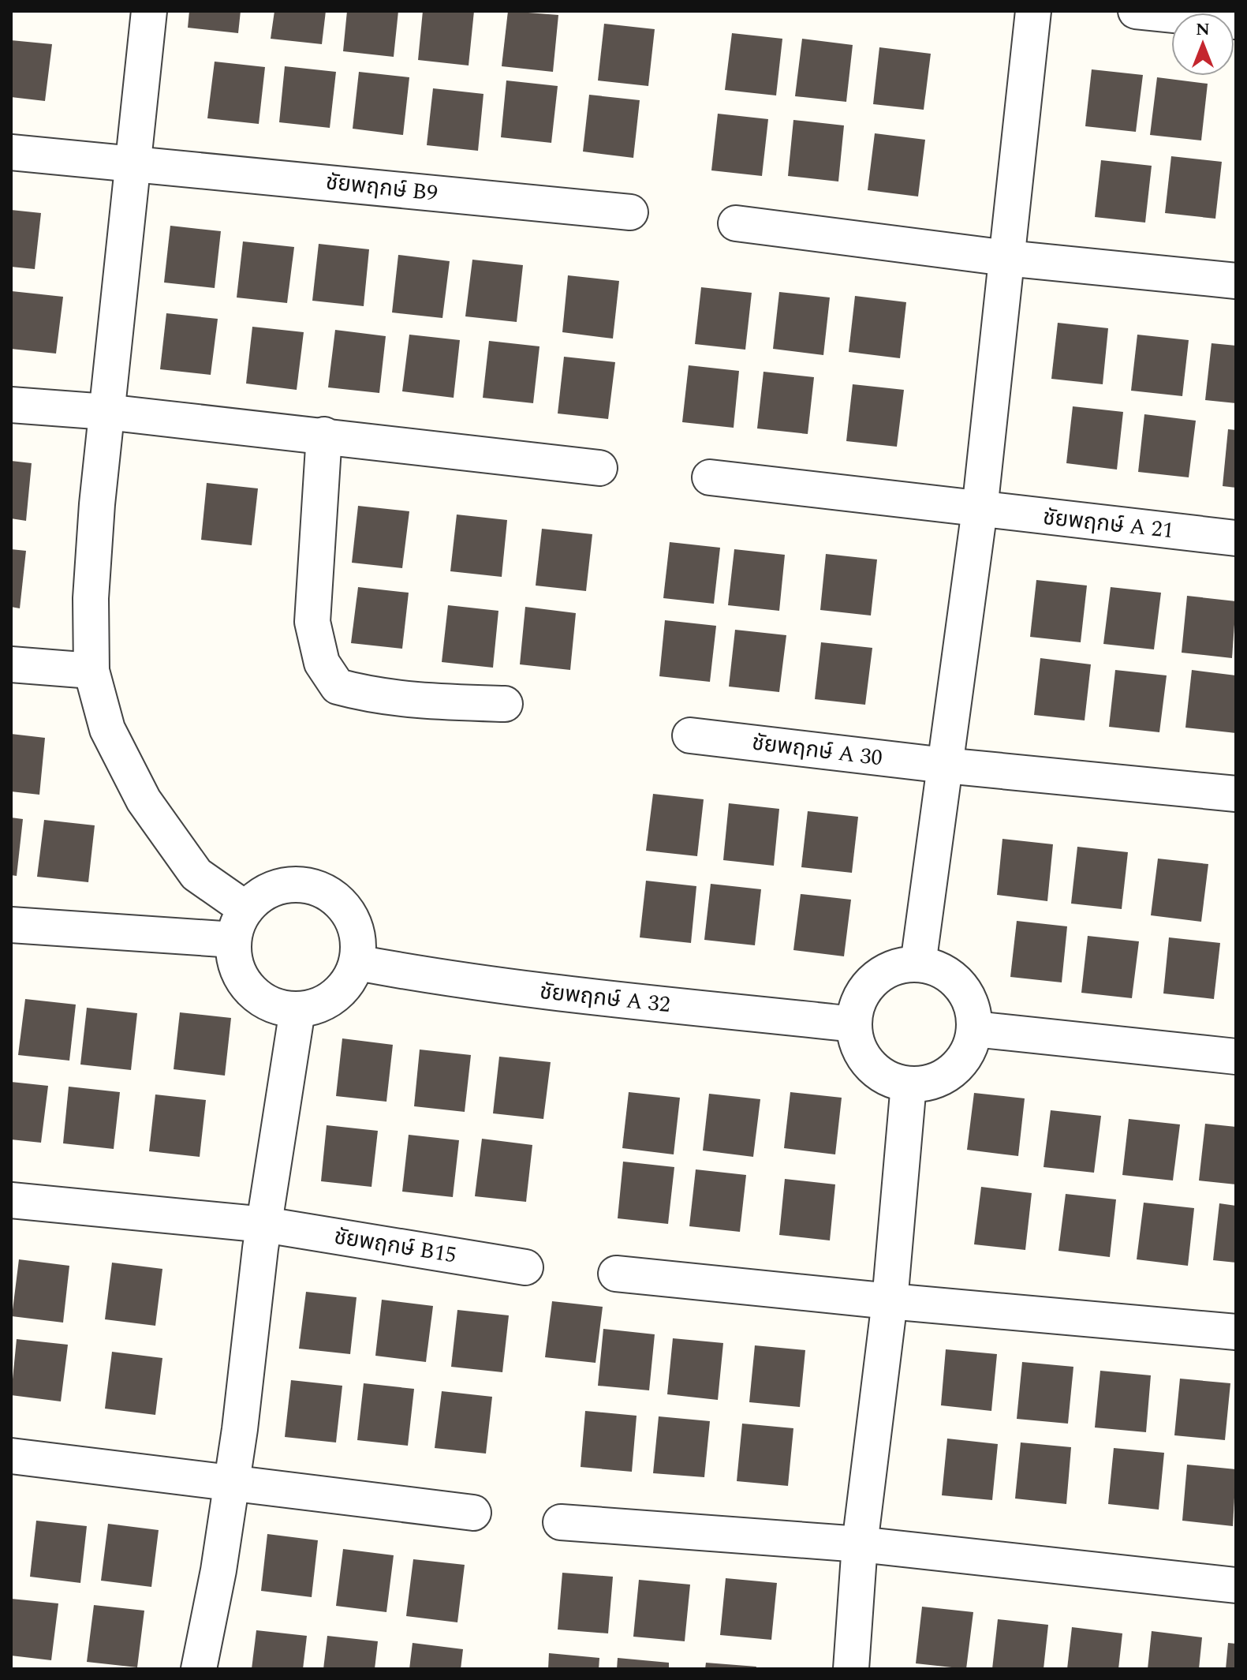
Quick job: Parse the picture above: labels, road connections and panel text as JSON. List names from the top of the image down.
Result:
{
  "streets": {
    "street": [
      "ชัยพฤกษ์ B9",
      "ชัยพฤกษ์ A 21",
      "ชัยพฤกษ์ A 30",
      "ชัยพฤกษ์ A 32",
      "ชัยพฤกษ์ B15"
    ]
  },
  "north": "top"
}
